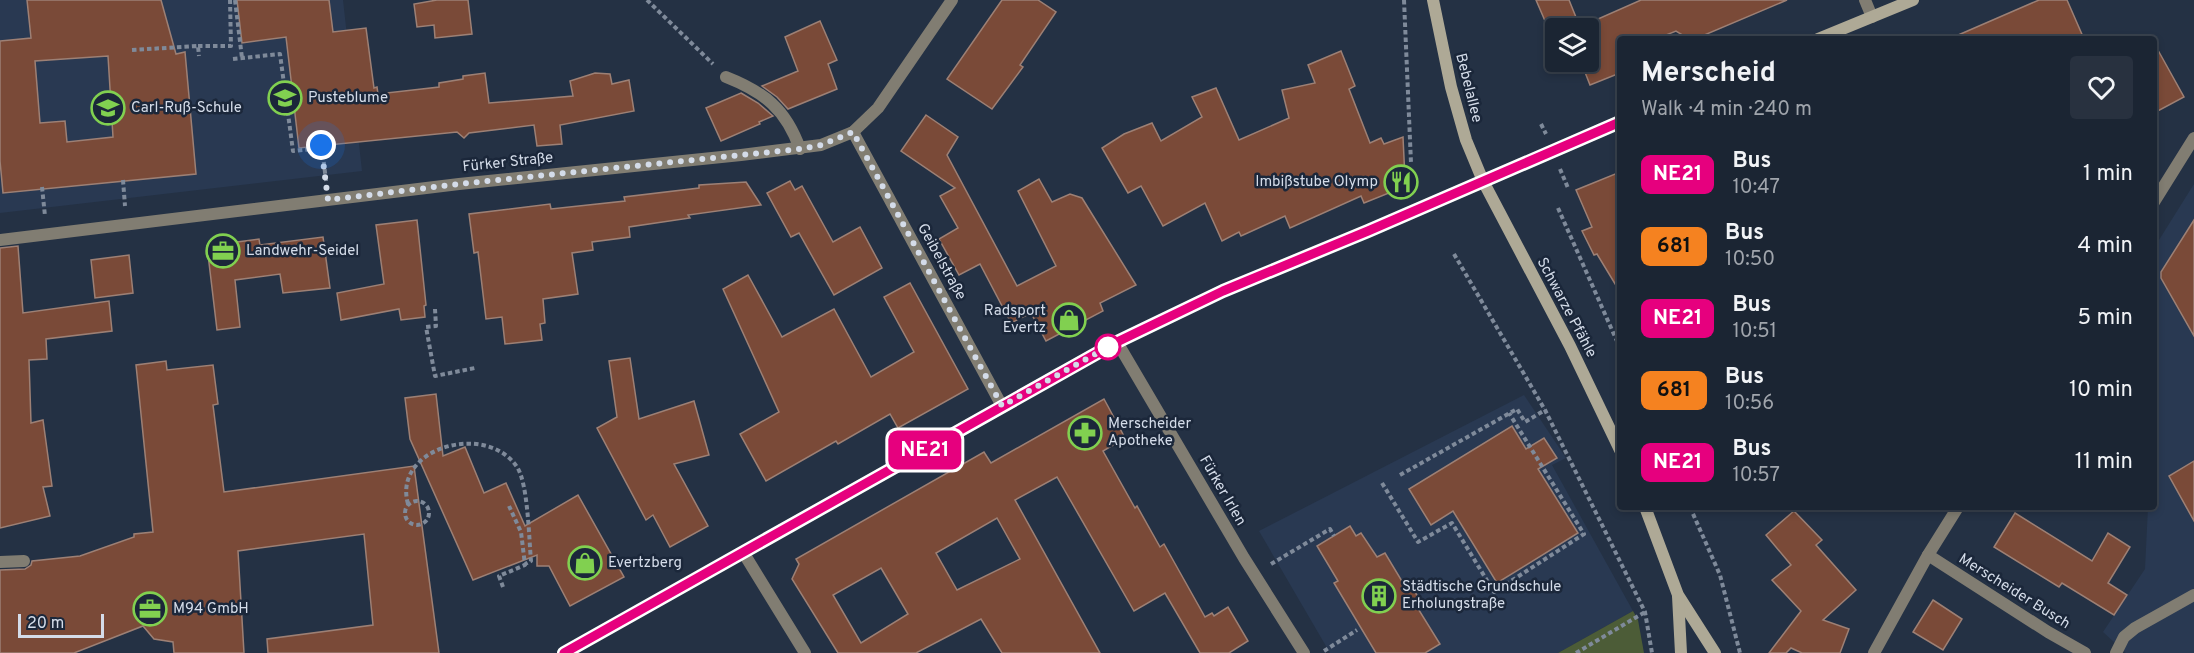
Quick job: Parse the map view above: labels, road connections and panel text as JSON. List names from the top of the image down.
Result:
{
  "streets": {
    "main road": ["Bebelallee", "Schwarze Pfähle"],
    "street": [
      "Fürker Straße",
      "Geibelstraße",
      "Fürker Irlen",
      "Merscheider Busch"
    ]
  },
  "crossings": [
    ["Bebelallee", "Schwarze Pfähle"],
    ["Fürker Straße", "Geibelstraße"]
  ],
  "places": {
    "school or university": ["Pusteblume", "Carl-Ruß-Schule"],
    "restaurant": ["Imbißstube Olymp"],
    "office": ["Landwehr-Seidel", "M94 GmbH"],
    "shop": ["Radsport Evertz", "Evertzberg"],
    "pharmacy": ["Merscheider Apotheke"],
    "building": ["Städtische Grundschule Erholungstraße"]
  },
  "lines": ["bus line NE21"],
  "scale_bar": "20 m",
  "page": {
    "on_map": "NE21",
    "heading": ["Merscheid", "Walk · 4 min · 240 m"],
    "list": [
      {
        "mark": "NE21",
        "name": "Bus",
        "note": "10:47",
        "value": "1 min"
      },
      {
        "mark": "681",
        "name": "Bus",
        "note": "10:50",
        "value": "4 min"
      },
      {
        "mark": "NE21",
        "name": "Bus",
        "note": "10:51",
        "value": "5 min"
      },
      {
        "mark": "681",
        "name": "Bus",
        "note": "10:56",
        "value": "10 min"
      },
      {
        "mark": "NE21",
        "name": "Bus",
        "note": "10:57",
        "value": "11 min"
      }
    ],
    "scale": "20 m"
  }
}
